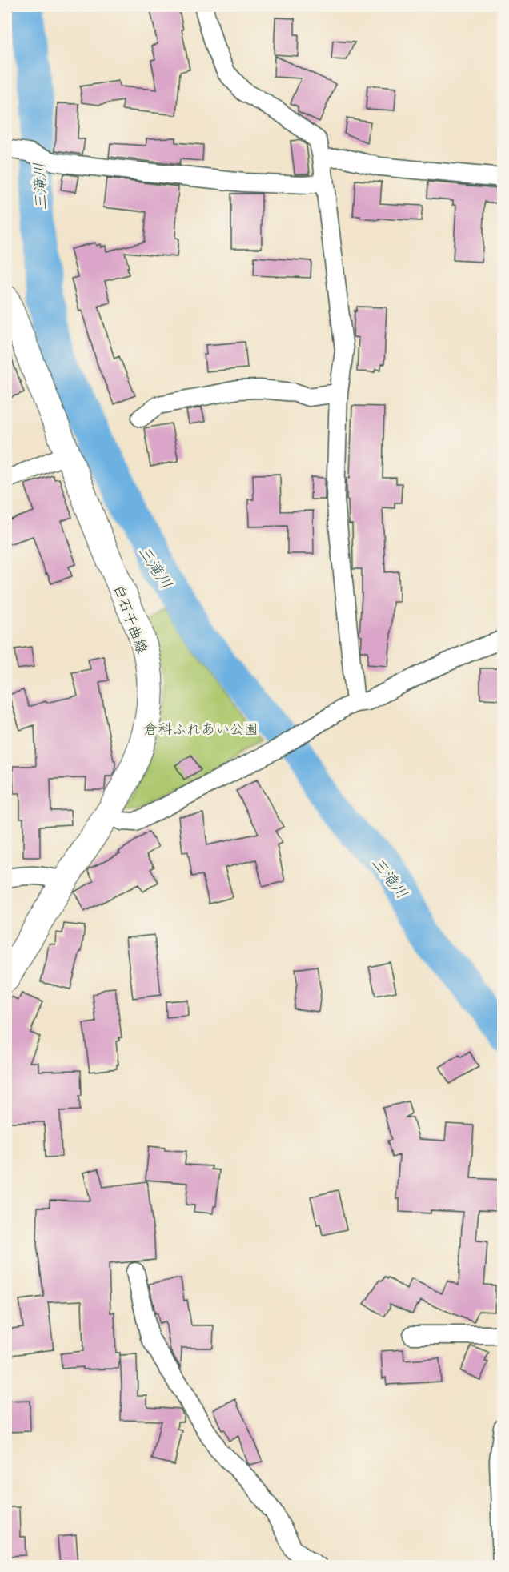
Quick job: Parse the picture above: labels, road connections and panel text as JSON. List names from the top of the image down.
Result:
{
  "streets": {
    "main road": ["白石千曲線"]
  },
  "water": ["三滝川"],
  "parks": ["倉科ふれあい公園"]
}
